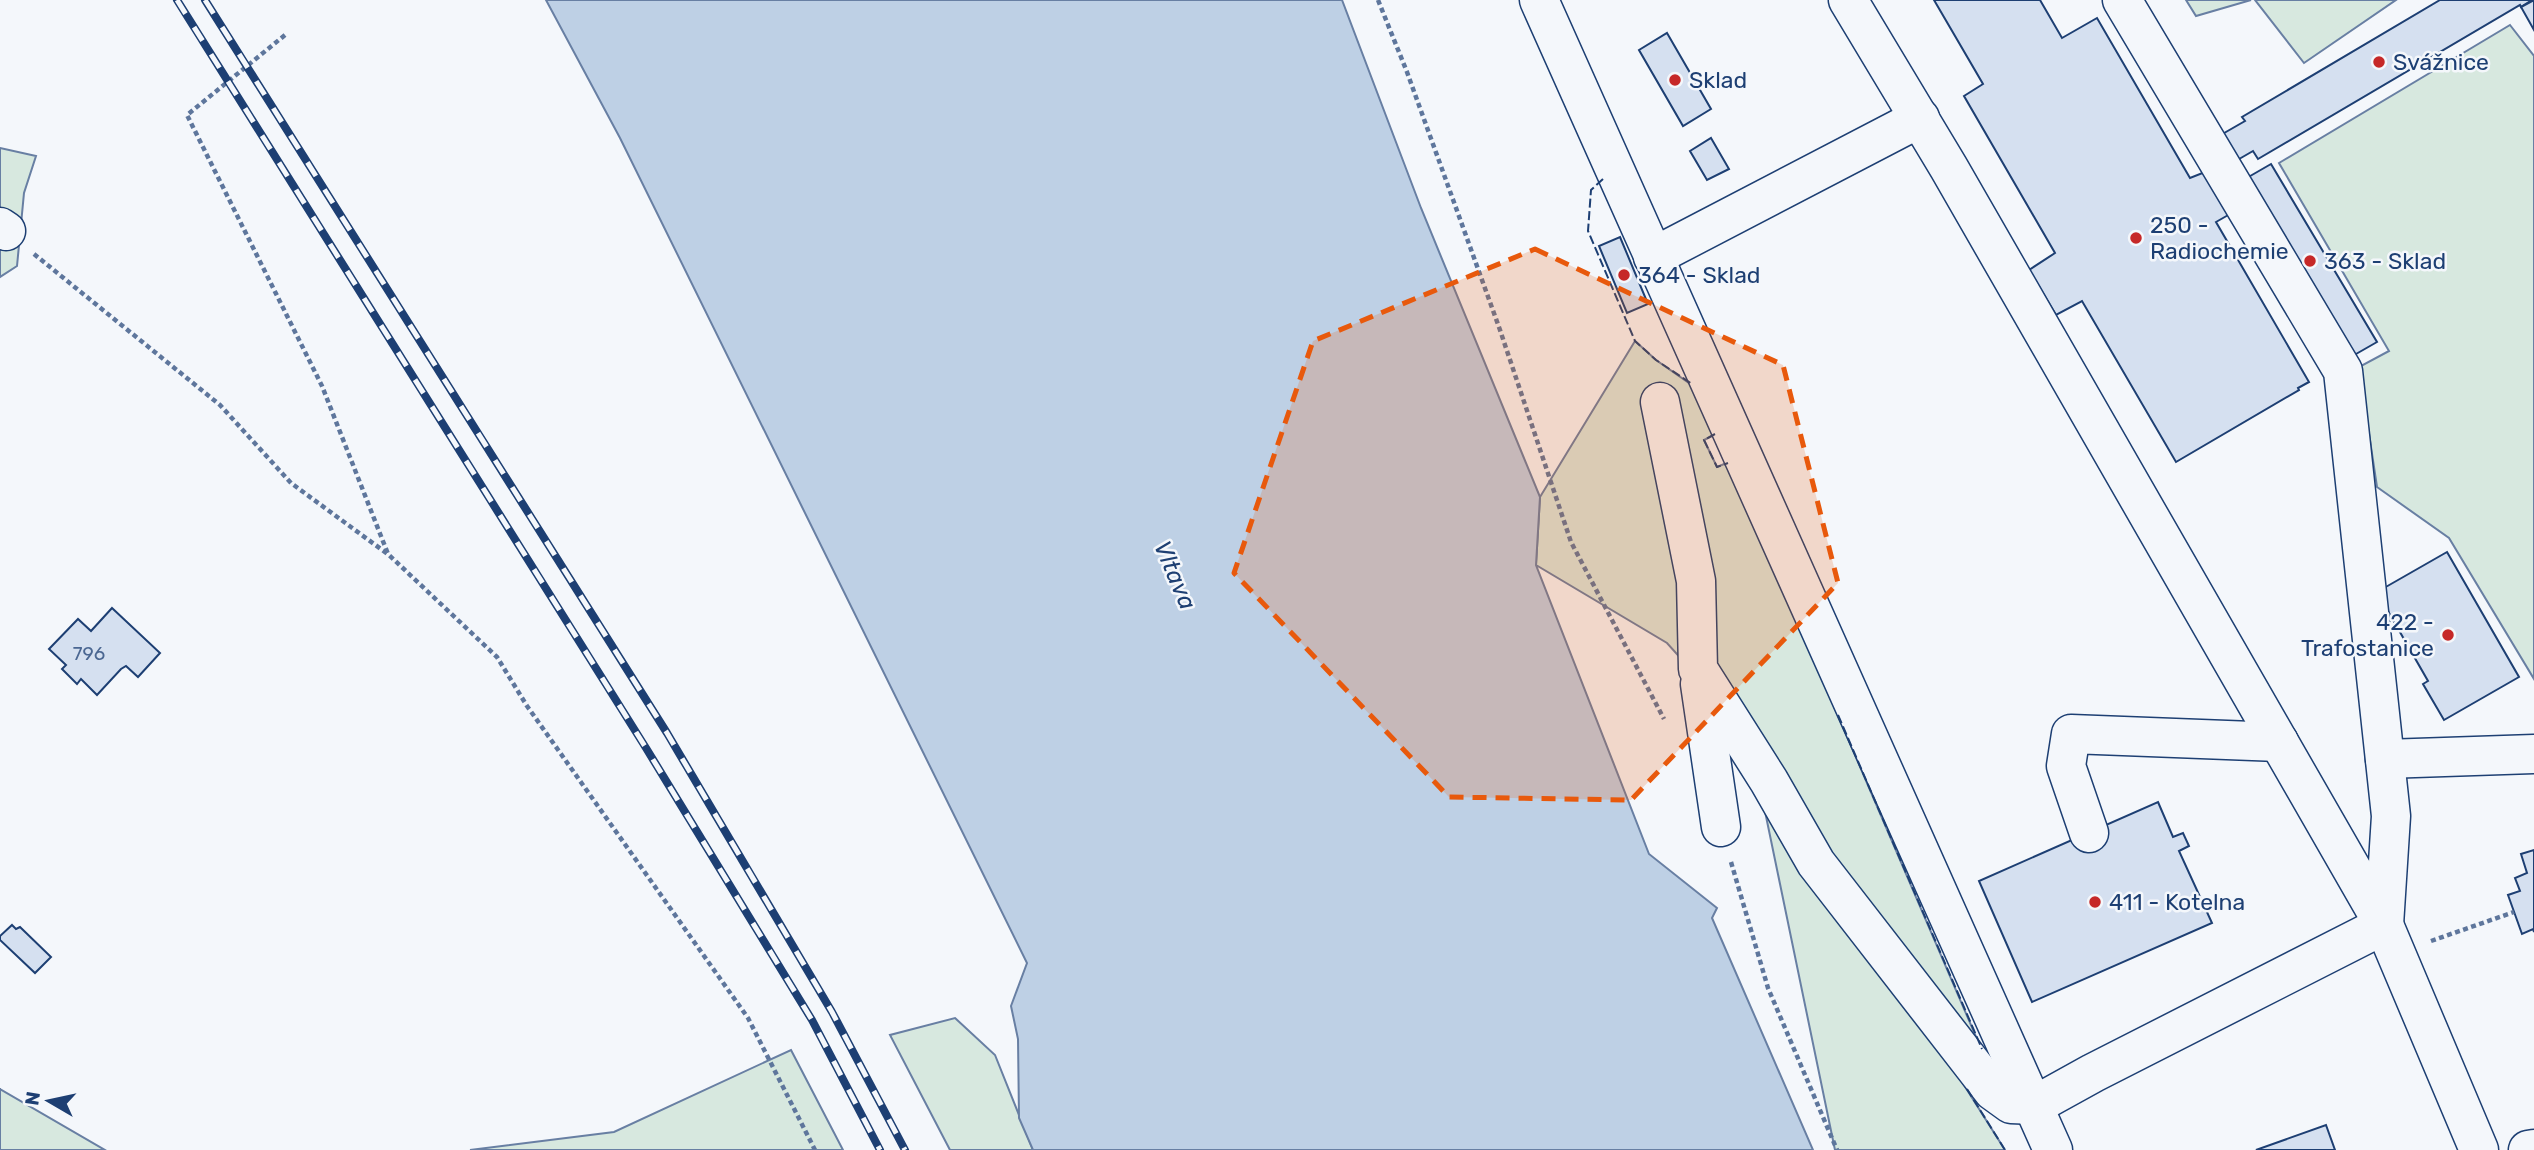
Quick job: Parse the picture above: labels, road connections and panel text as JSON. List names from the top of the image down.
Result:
{
  "water": ["Vltava"],
  "places": [
    "Svážnice",
    "Sklad",
    "250 - Radiochemie",
    "363 - Sklad",
    "364 - Sklad",
    "422 - Trafostanice",
    "411 - Kotelna"
  ],
  "house_numbers": ["796"],
  "north": "left"
}
